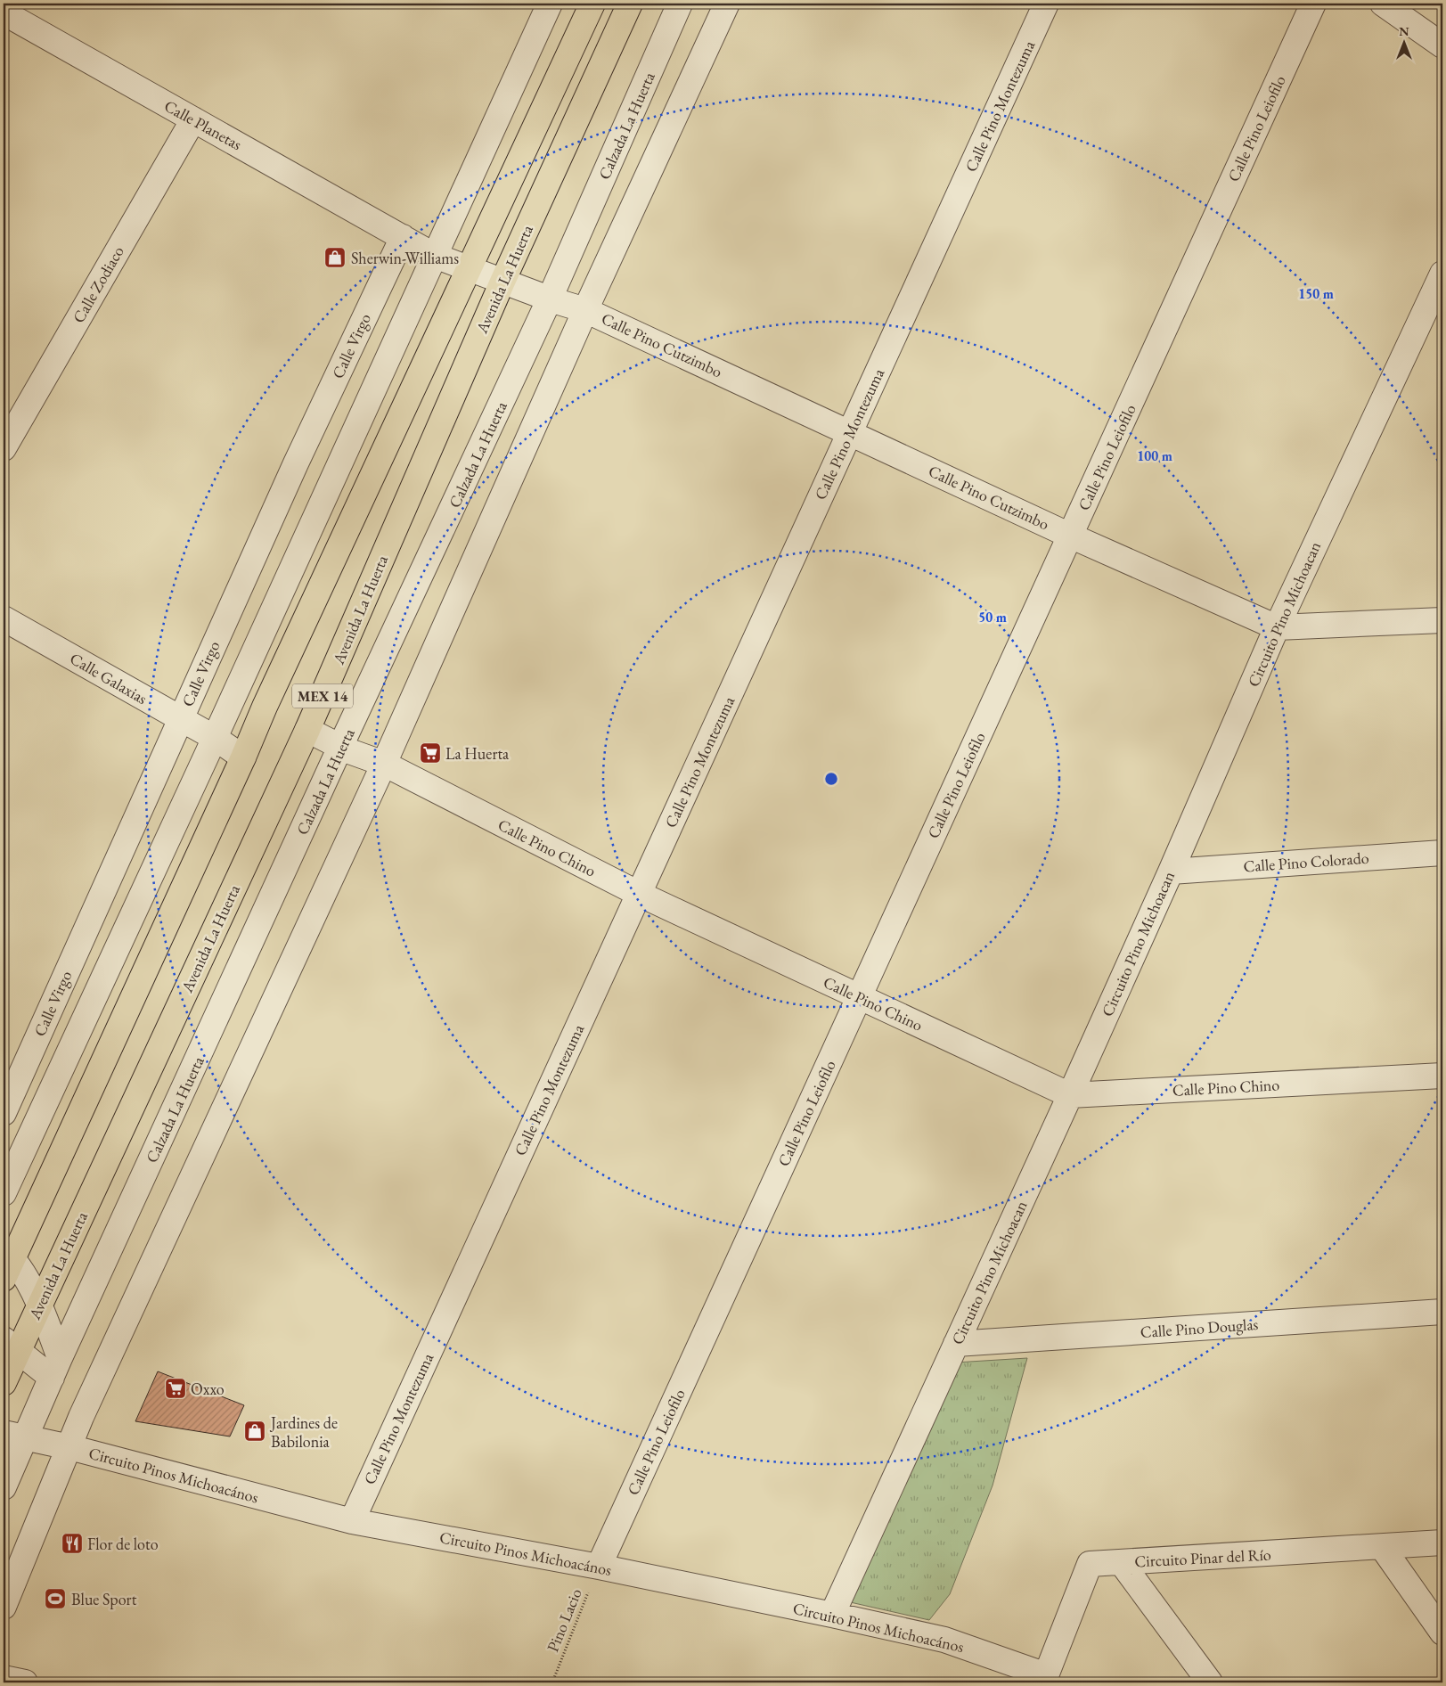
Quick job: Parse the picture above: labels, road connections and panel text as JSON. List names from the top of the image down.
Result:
{
  "streets": {
    "main road": ["Avenida La Huerta", "MEX 14"],
    "street": [
      "Calle Pino Montezuma",
      "Calle Planetas",
      "Calzada La Huerta",
      "Calle Pino Leiofilo",
      "Calle Zodiaco",
      "Calle Pino Cutzimbo",
      "Calle Virgo",
      "Circuito Pino Michoacan",
      "Calle Galaxias",
      "Calle Pino Chino",
      "Calle Pino Colorado",
      "Calle Pino Douglas",
      "Circuito Pinos Michoacános",
      "Circuito Pinar del Río"
    ],
    "path": ["Pino Lacio"]
  },
  "crossings": [
    ["Calle Pino Montezuma", "Calle Pino Cutzimbo"],
    ["Calle Pino Montezuma", "Calle Pino Chino"],
    ["Calle Pino Montezuma", "Circuito Pinos Michoacános"],
    ["Calle Planetas", "Calle Zodiaco"],
    ["Calle Planetas", "Calle Pino Cutzimbo"],
    ["Calle Planetas", "Calle Virgo"],
    ["Calle Planetas", "MEX 14"],
    ["Calzada La Huerta", "Calle Pino Cutzimbo"],
    ["Calzada La Huerta", "Calle Pino Chino"],
    ["Calzada La Huerta", "Circuito Pinos Michoacános"],
    ["Calle Pino Leiofilo", "Calle Pino Cutzimbo"],
    ["Calle Pino Leiofilo", "Calle Pino Chino"],
    ["Calle Pino Leiofilo", "Circuito Pinos Michoacános"],
    ["Calle Pino Leiofilo", "Pino Lacio"],
    ["Avenida La Huerta", "Calle Pino Cutzimbo"],
    ["Avenida La Huerta", "Calle Pino Chino"],
    ["Calle Pino Cutzimbo", "Circuito Pino Michoacan"],
    ["Calle Pino Cutzimbo", "MEX 14"],
    ["Calle Virgo", "Calle Galaxias"],
    ["Circuito Pino Michoacan", "Calle Pino Chino"],
    ["Circuito Pino Michoacan", "Calle Pino Colorado"],
    ["Circuito Pino Michoacan", "Calle Pino Douglas"],
    ["Circuito Pino Michoacan", "Circuito Pinos Michoacános"],
    ["Calle Galaxias", "MEX 14"],
    ["Circuito Pinos Michoacános", "Circuito Pinar del Río"],
    ["Circuito Pinos Michoacános", "Pino Lacio"]
  ],
  "places": {
    "shop": ["Sherwin-Williams", "Jardines de Babilonia"],
    "supermarket": ["La Huerta", "Oxxo"],
    "restaurant": ["Flor de loto"],
    "sports": ["Blue Sport"]
  },
  "north": "top",
  "rings": ["150 m", "100 m", "50 m"]
}
